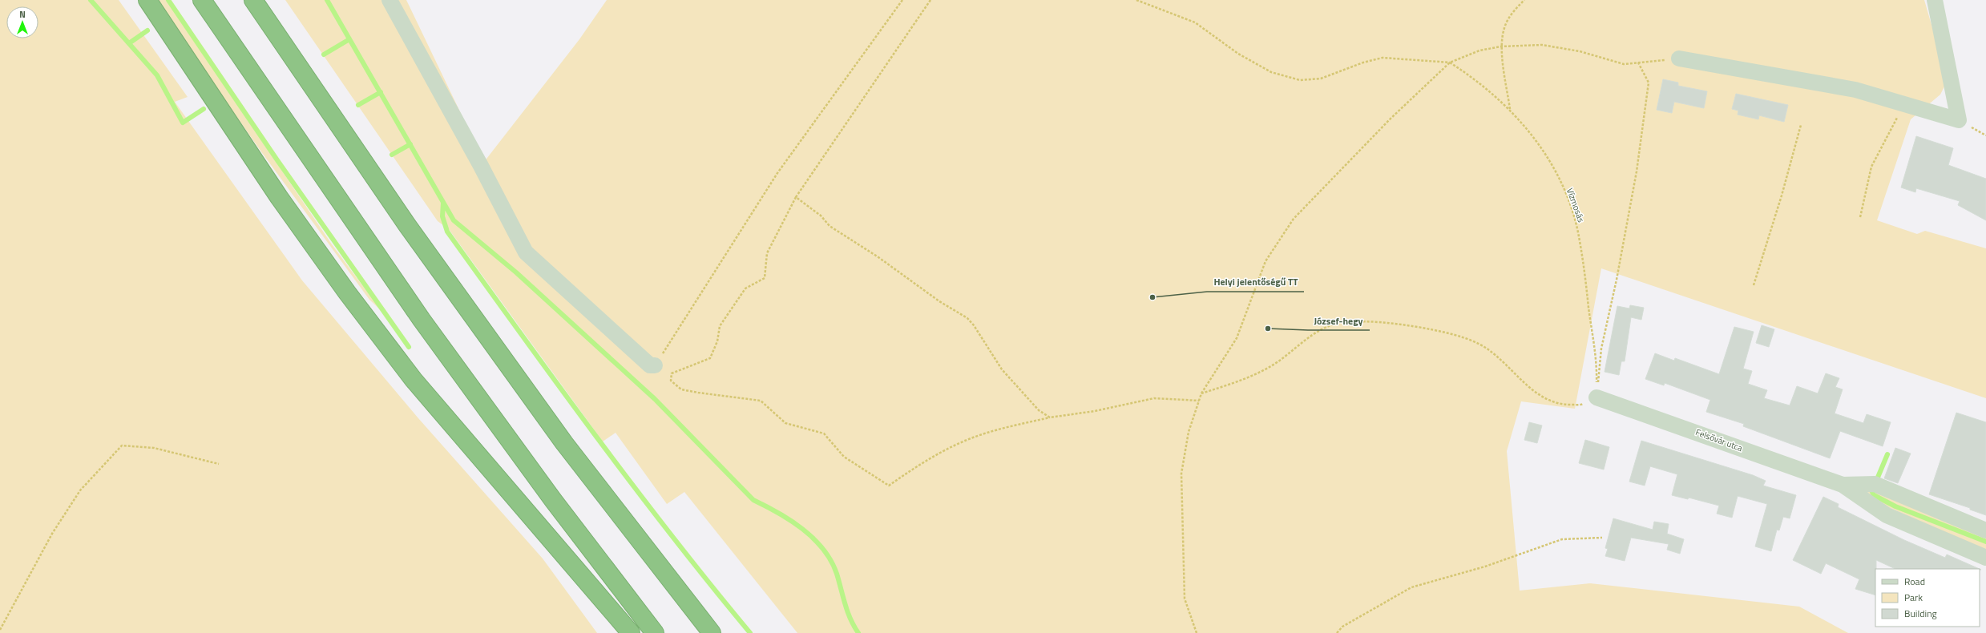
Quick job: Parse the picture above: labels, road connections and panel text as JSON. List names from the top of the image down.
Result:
{
  "streets": {
    "street": ["Felsővár utca"],
    "path": ["Vízmosás"]
  },
  "crossings": [
    ["Vízmosás", "Felsővár utca"]
  ],
  "places": ["Helyi jelentőségű TT", "József-hegy"],
  "legend": ["Road", "Park", "Building"],
  "north": "top"
}
